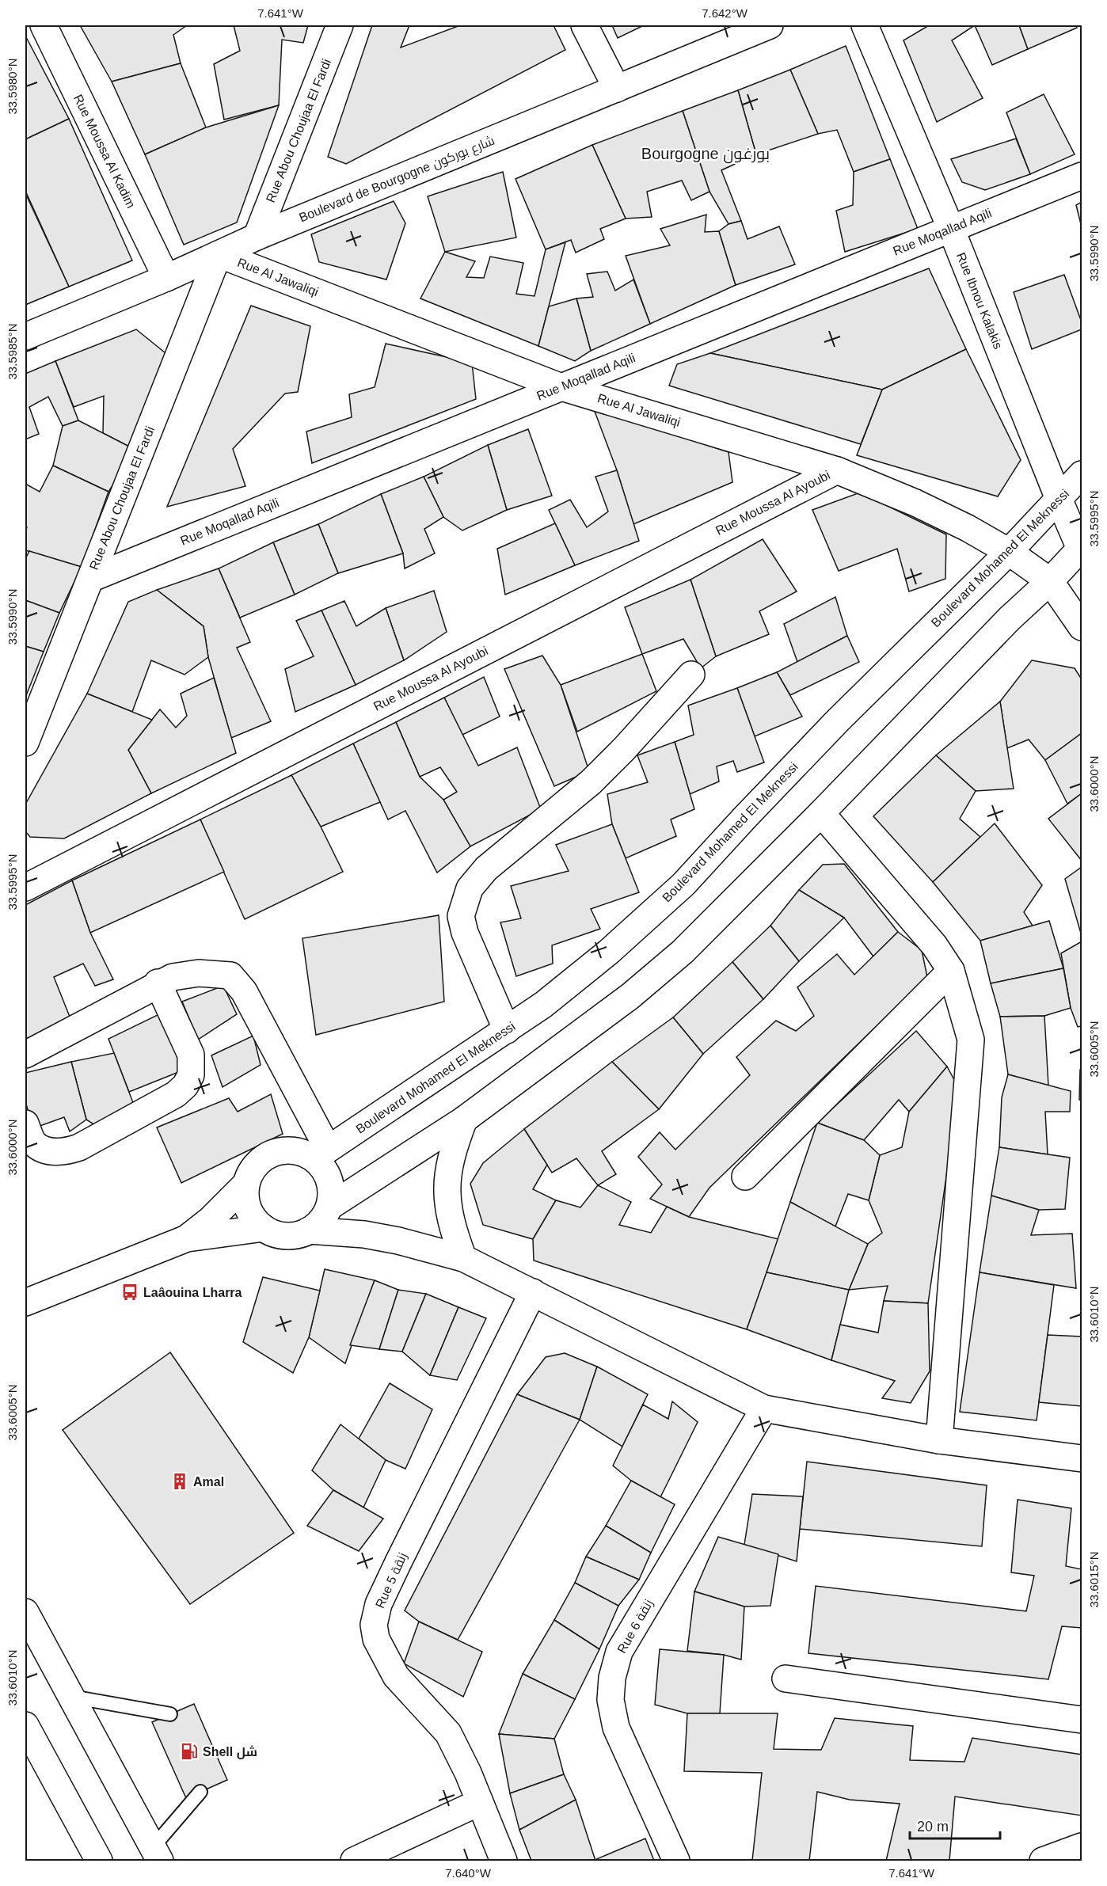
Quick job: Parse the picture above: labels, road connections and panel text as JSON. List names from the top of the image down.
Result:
{
  "streets": {
    "street": [
      "Rue Abou Choujaa El Fardi",
      "Rue Moussa Al Kadim",
      "Boulevard de Bourgogne شارع بوركون",
      "Rue Moqallad Aqili",
      "Rue Al Jawaliqi",
      "Rue Ibnou Kalakis",
      "Rue Moussa Al Ayoubi",
      "Boulevard Mohamed El Meknessi",
      "Rue 5 زنقة",
      "Rue 6 زنقة"
    ]
  },
  "crossings": [
    ["Rue Abou Choujaa El Fardi", "Boulevard de Bourgogne شارع بوركون"],
    ["Rue Abou Choujaa El Fardi", "Rue Moqallad Aqili"],
    ["Rue Abou Choujaa El Fardi", "Rue Al Jawaliqi"],
    ["Rue Moussa Al Kadim", "Boulevard de Bourgogne شارع بوركون"],
    ["Boulevard de Bourgogne شارع بوركون", "Rue Al Jawaliqi"],
    ["Rue Moqallad Aqili", "Rue Al Jawaliqi"],
    ["Rue Moqallad Aqili", "Rue Ibnou Kalakis"],
    ["Rue Al Jawaliqi", "Rue Moussa Al Ayoubi"],
    ["Rue Al Jawaliqi", "Boulevard Mohamed El Meknessi"],
    ["Rue Ibnou Kalakis", "Boulevard Mohamed El Meknessi"]
  ],
  "districts": ["Bourgogne بورغون"],
  "places": {
    "bus stop": ["Laâouina Lharra"],
    "building": ["Amal"],
    "fuel station": ["Shell شل"]
  },
  "scale_bar": "20 m",
  "coordinates": [
    "7.641°W",
    "7.642°W",
    "33.5980°N",
    "33.5990°N",
    "33.5985°N",
    "33.5995°N",
    "33.6000°N",
    "33.6005°N",
    "33.6010°N",
    "33.6015°N",
    "7.640°W"
  ]
}
